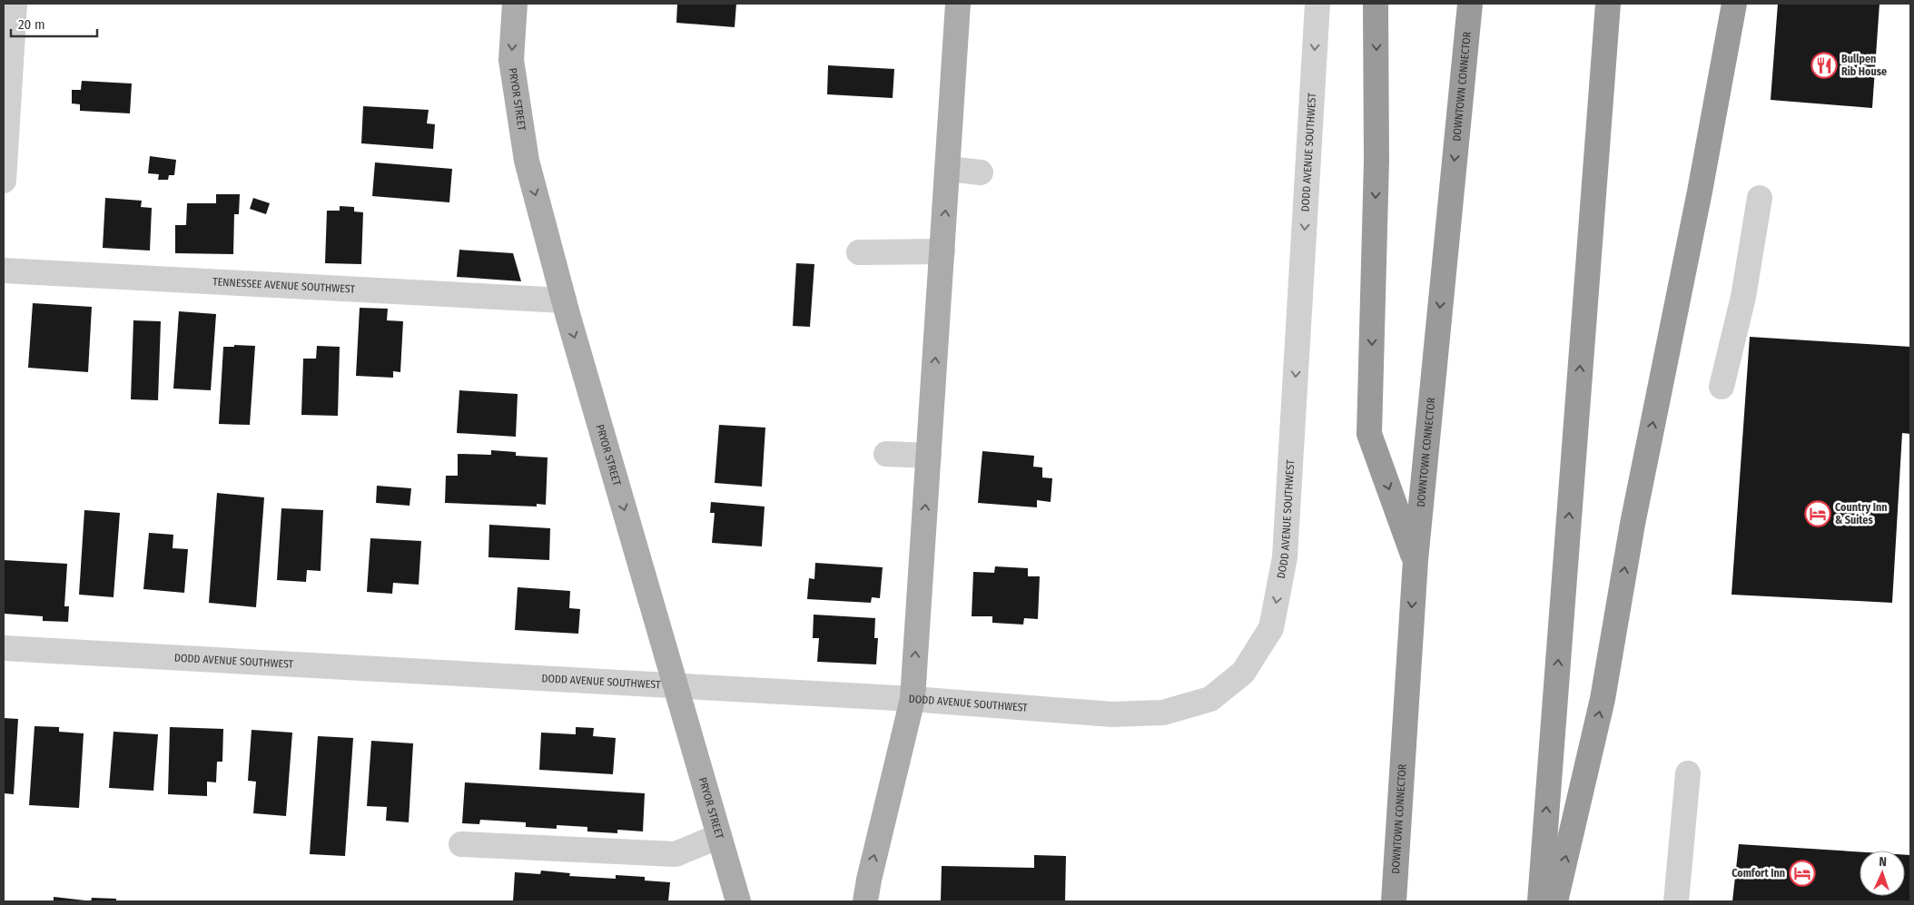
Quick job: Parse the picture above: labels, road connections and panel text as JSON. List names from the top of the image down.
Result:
{
  "streets": {
    "highway": ["DOWNTOWN CONNECTOR"],
    "main road": ["PRYOR STREET"],
    "street": ["DODD AVENUE SOUTHWEST", "TENNESSEE AVENUE SOUTHWEST"]
  },
  "crossings": [
    ["PRYOR STREET", "DODD AVENUE SOUTHWEST"],
    ["PRYOR STREET", "TENNESSEE AVENUE SOUTHWEST"]
  ],
  "one_way": ["PRYOR STREET"],
  "places": {
    "restaurant": ["Bullpen Rib House"],
    "hotel": ["Country Inn & Suites", "Comfort Inn"]
  },
  "scale_bar": "20 m",
  "north": "top"
}
